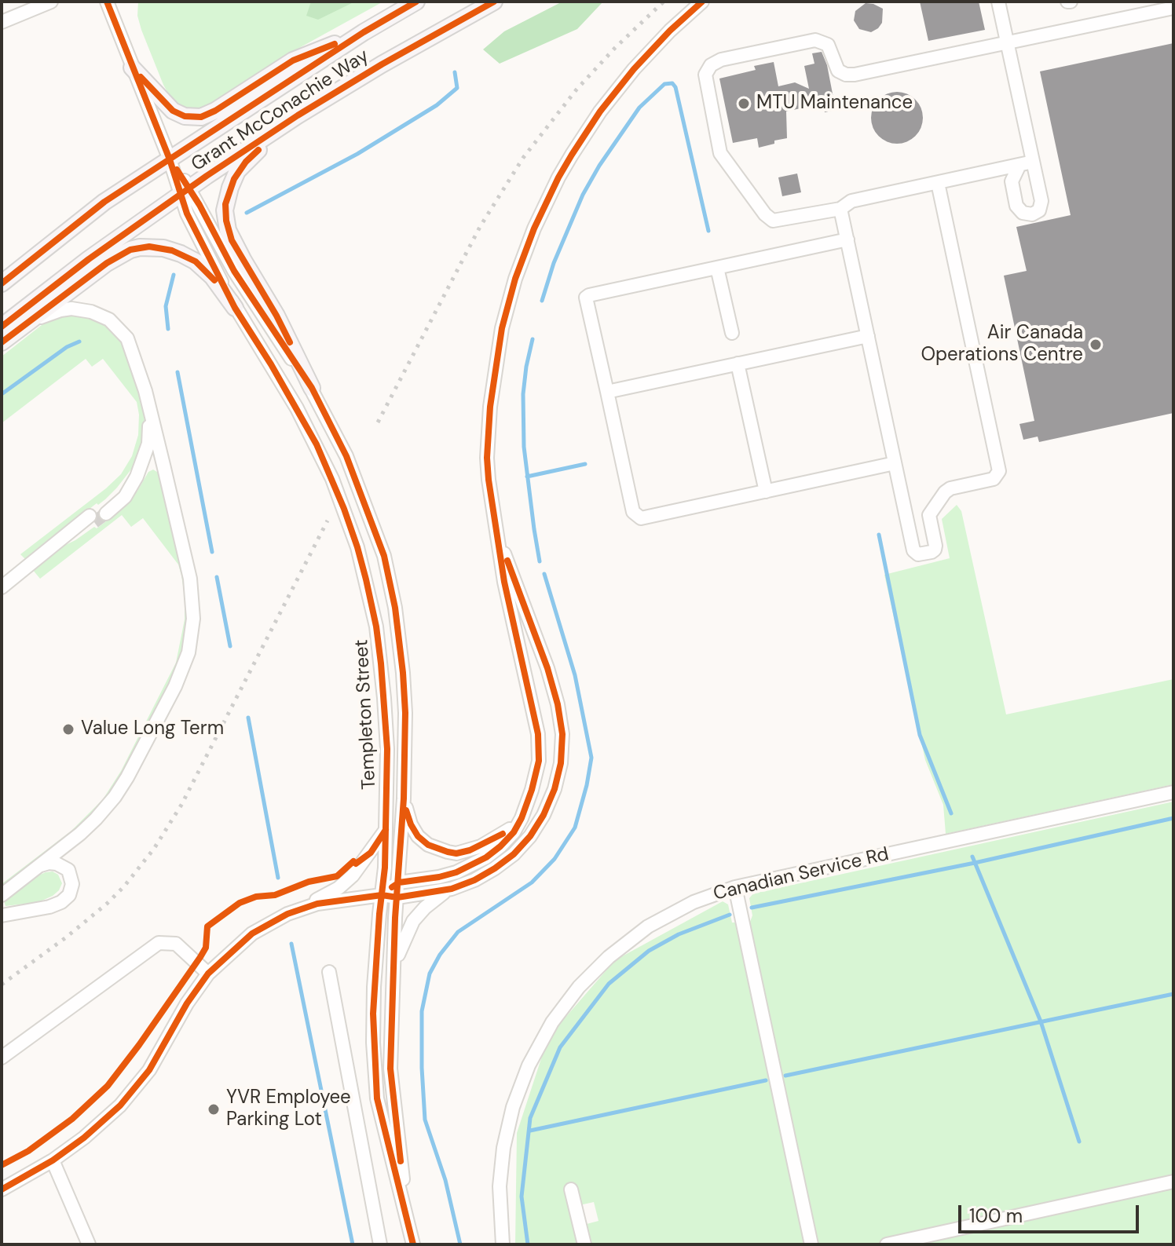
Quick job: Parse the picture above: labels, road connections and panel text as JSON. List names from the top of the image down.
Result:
{
  "streets": {
    "main road": ["Grant McConachie Way"],
    "street": ["Templeton Street", "Canadian Service Rd"]
  },
  "crossings": [
    ["Grant McConachie Way", "Templeton Street"]
  ],
  "places": [
    "MTU Maintenance",
    "Air Canada Operations Centre",
    "Value Long Term",
    "YVR Employee Parking Lot"
  ],
  "scale_bar": "100 m"
}
